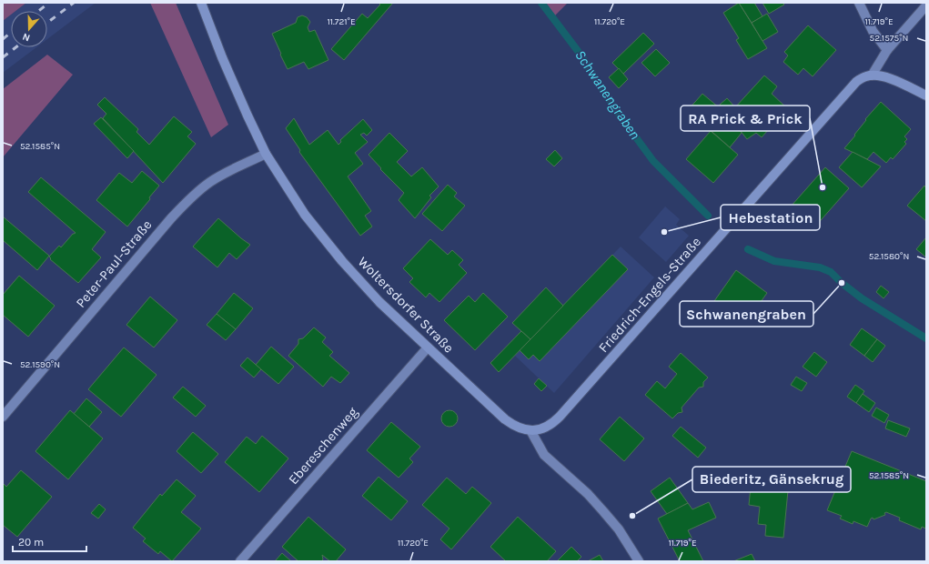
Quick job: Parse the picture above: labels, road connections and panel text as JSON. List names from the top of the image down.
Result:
{
  "streets": {
    "street": [
      "Peter-Paul-Straße",
      "Friedrich-Engels-Straße",
      "Woltersdorfer Straße",
      "Ebereschenweg"
    ]
  },
  "crossings": [
    ["Peter-Paul-Straße", "Woltersdorfer Straße"],
    ["Friedrich-Engels-Straße", "Woltersdorfer Straße"],
    ["Woltersdorfer Straße", "Ebereschenweg"]
  ],
  "water": ["Schwanengraben"],
  "places": [
    "RA Prick & Prick",
    "Hebestation",
    "Schwanengraben",
    "Biederitz, Gänsekrug"
  ],
  "scale_bar": "20 m",
  "north": "bottom",
  "coordinates": [
    "11.721°E",
    "11.720°E",
    "11.719°E",
    "52.1575°N",
    "52.1585°N",
    "52.1580°N",
    "52.1590°N"
  ]
}
